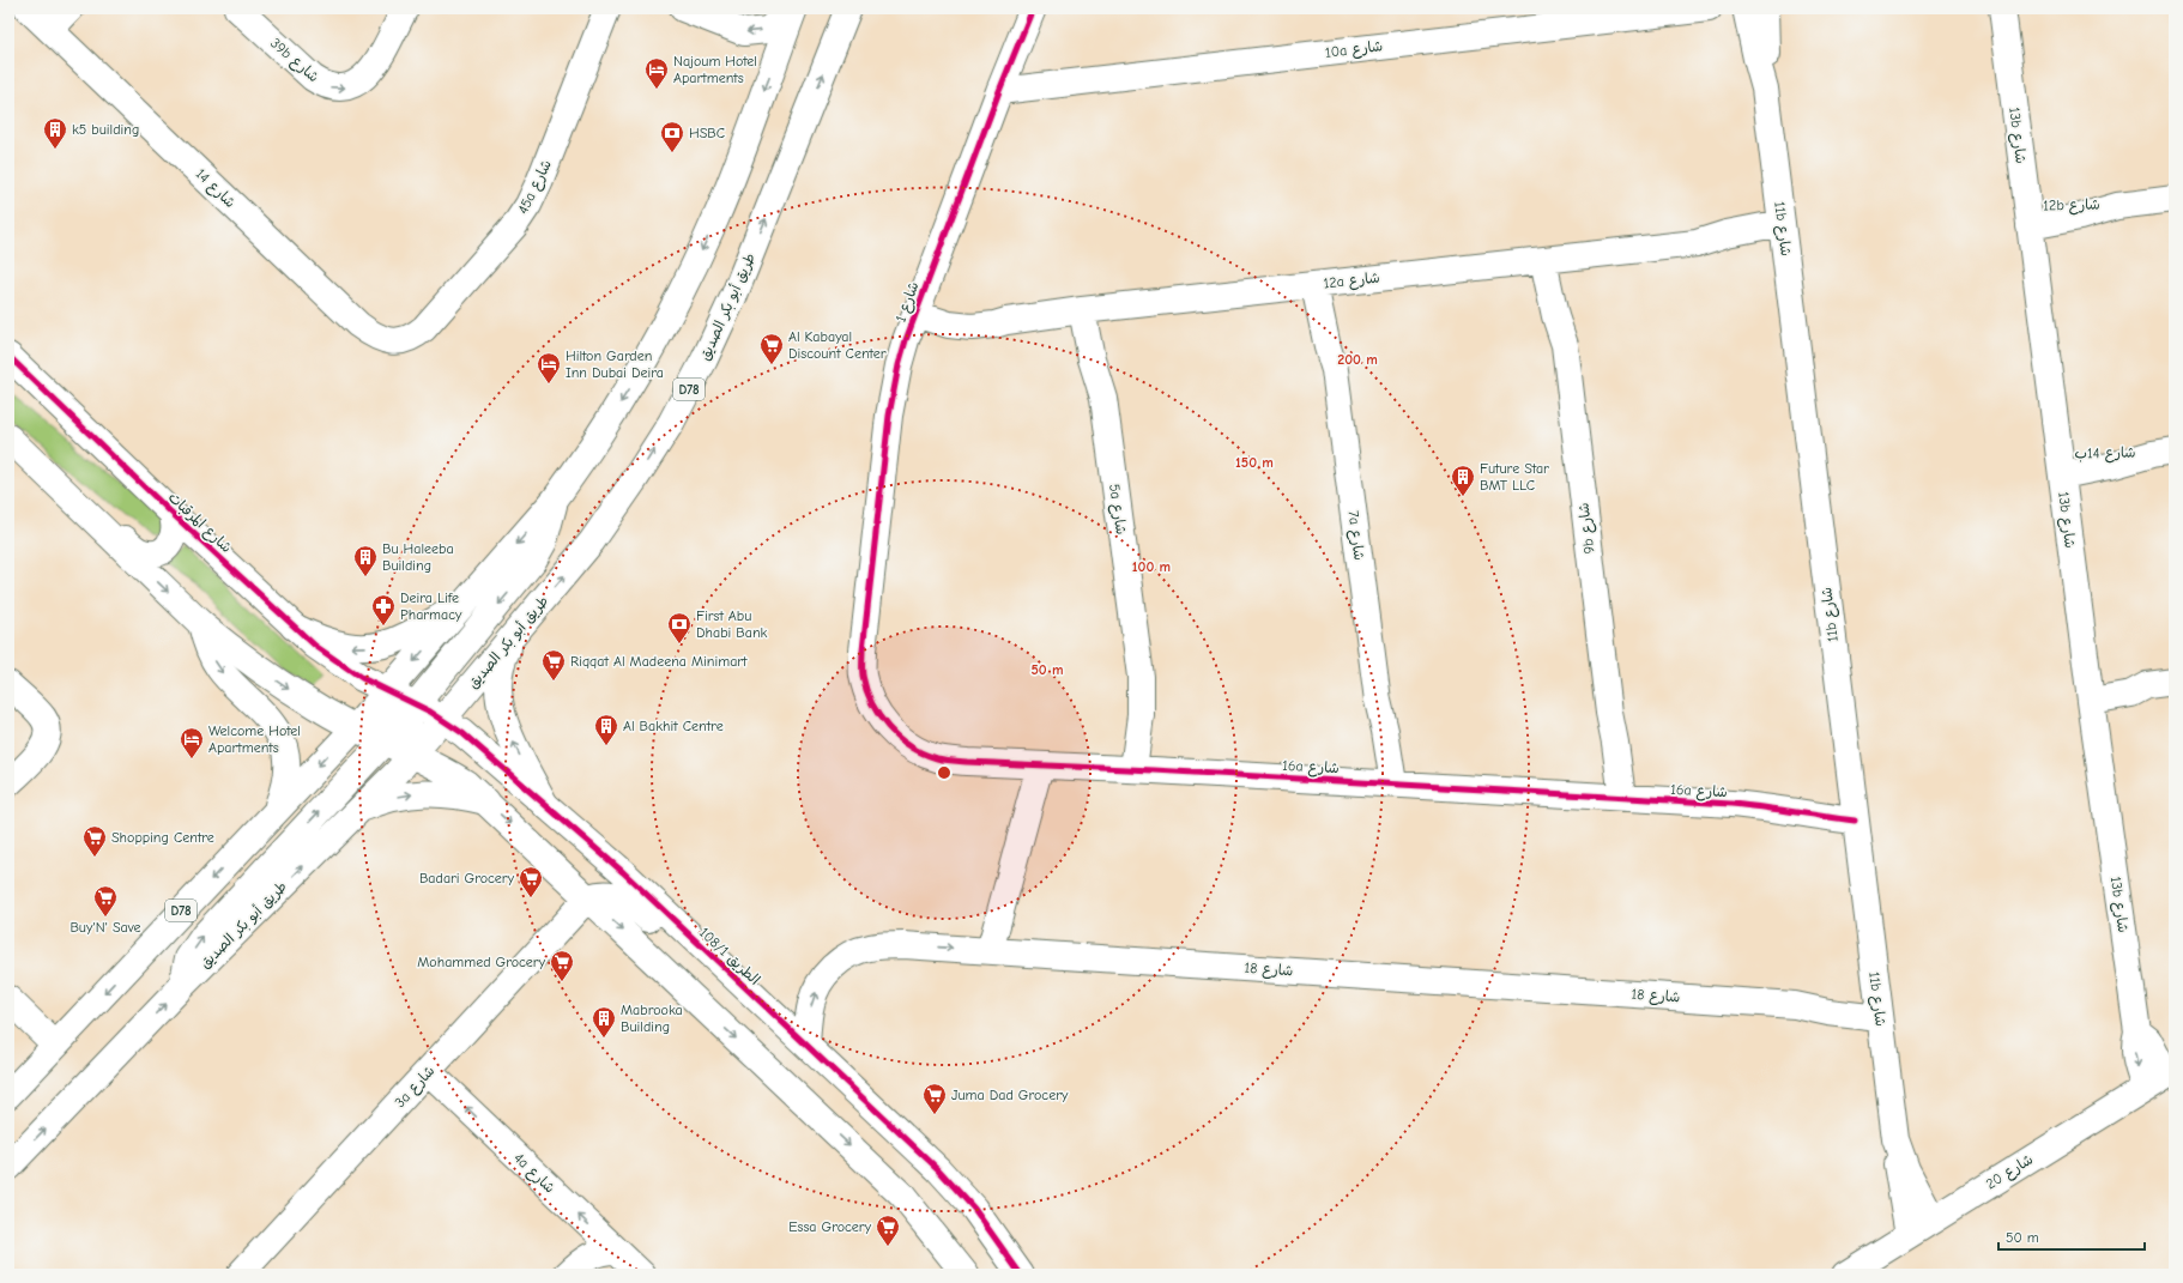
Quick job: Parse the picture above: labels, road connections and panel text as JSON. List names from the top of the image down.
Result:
{
  "streets": {
    "street": [
      "10a شارع",
      "39b شارع",
      "13b شارع",
      "45a شارع",
      "شارع 14",
      "12b شارع",
      "11b شارع",
      "12a شارع",
      "شارع 1",
      "طريق أبو بكر الصديق",
      "D78",
      "شارع 14ب",
      "5a شارع",
      "شارع المرقبات",
      "9b شارع",
      "7a شارع",
      "16a شارع",
      "108/1 الطريق",
      "شارع 18",
      "3a شارع",
      "شارع 20",
      "4a شارع"
    ]
  },
  "crossings": [
    ["10a شارع", "شارع 1"],
    ["13b شارع", "12b شارع"],
    ["13b شارع", "شارع 14ب"],
    ["13b شارع", "شارع 20"],
    ["45a شارع", "شارع 14"],
    ["11b شارع", "12a شارع"],
    ["11b شارع", "16a شارع"],
    ["11b شارع", "شارع 18"],
    ["11b شارع", "شارع 20"],
    ["12a شارع", "شارع 1"],
    ["12a شارع", "5a شارع"],
    ["12a شارع", "9b شارع"],
    ["12a شارع", "7a شارع"],
    ["شارع 1", "16a شارع"],
    ["طريق أبو بكر الصديق", "108/1 الطريق"],
    ["D78", "شارع المرقبات"],
    ["D78", "108/1 الطريق"],
    ["5a شارع", "16a شارع"],
    ["شارع المرقبات", "108/1 الطريق"],
    ["9b شارع", "16a شارع"],
    ["7a شارع", "16a شارع"],
    ["108/1 الطريق", "شارع 18"],
    ["3a شارع", "4a شارع"]
  ],
  "places": {
    "hotel": ["Najoum Hotel Apartments", "Hilton Garden Inn Dubai Deira", "Welcome Hotel Apartments"],
    "building": [
      "k5 building",
      "Future Star BMT LLC",
      "Bu Haleeba Building",
      "Al Bakhit Centre",
      "Mabrooka Building"
    ],
    "bank": ["HSBC", "First Abu Dhabi Bank"],
    "supermarket": [
      "Al Kabayal Discount Center",
      "Riqqat Al Madeena Minimart",
      "Shopping Centre",
      "Badari Grocery",
      "Buy'N' Save",
      "Mohammed Grocery",
      "Juma Dad Grocery",
      "Essa Grocery"
    ],
    "pharmacy": ["Deira Life Pharmacy"]
  },
  "scale_bar": "50 m",
  "rings": [
    "200 m",
    "150 m",
    "100 m",
    "50 m"
  ]
}
